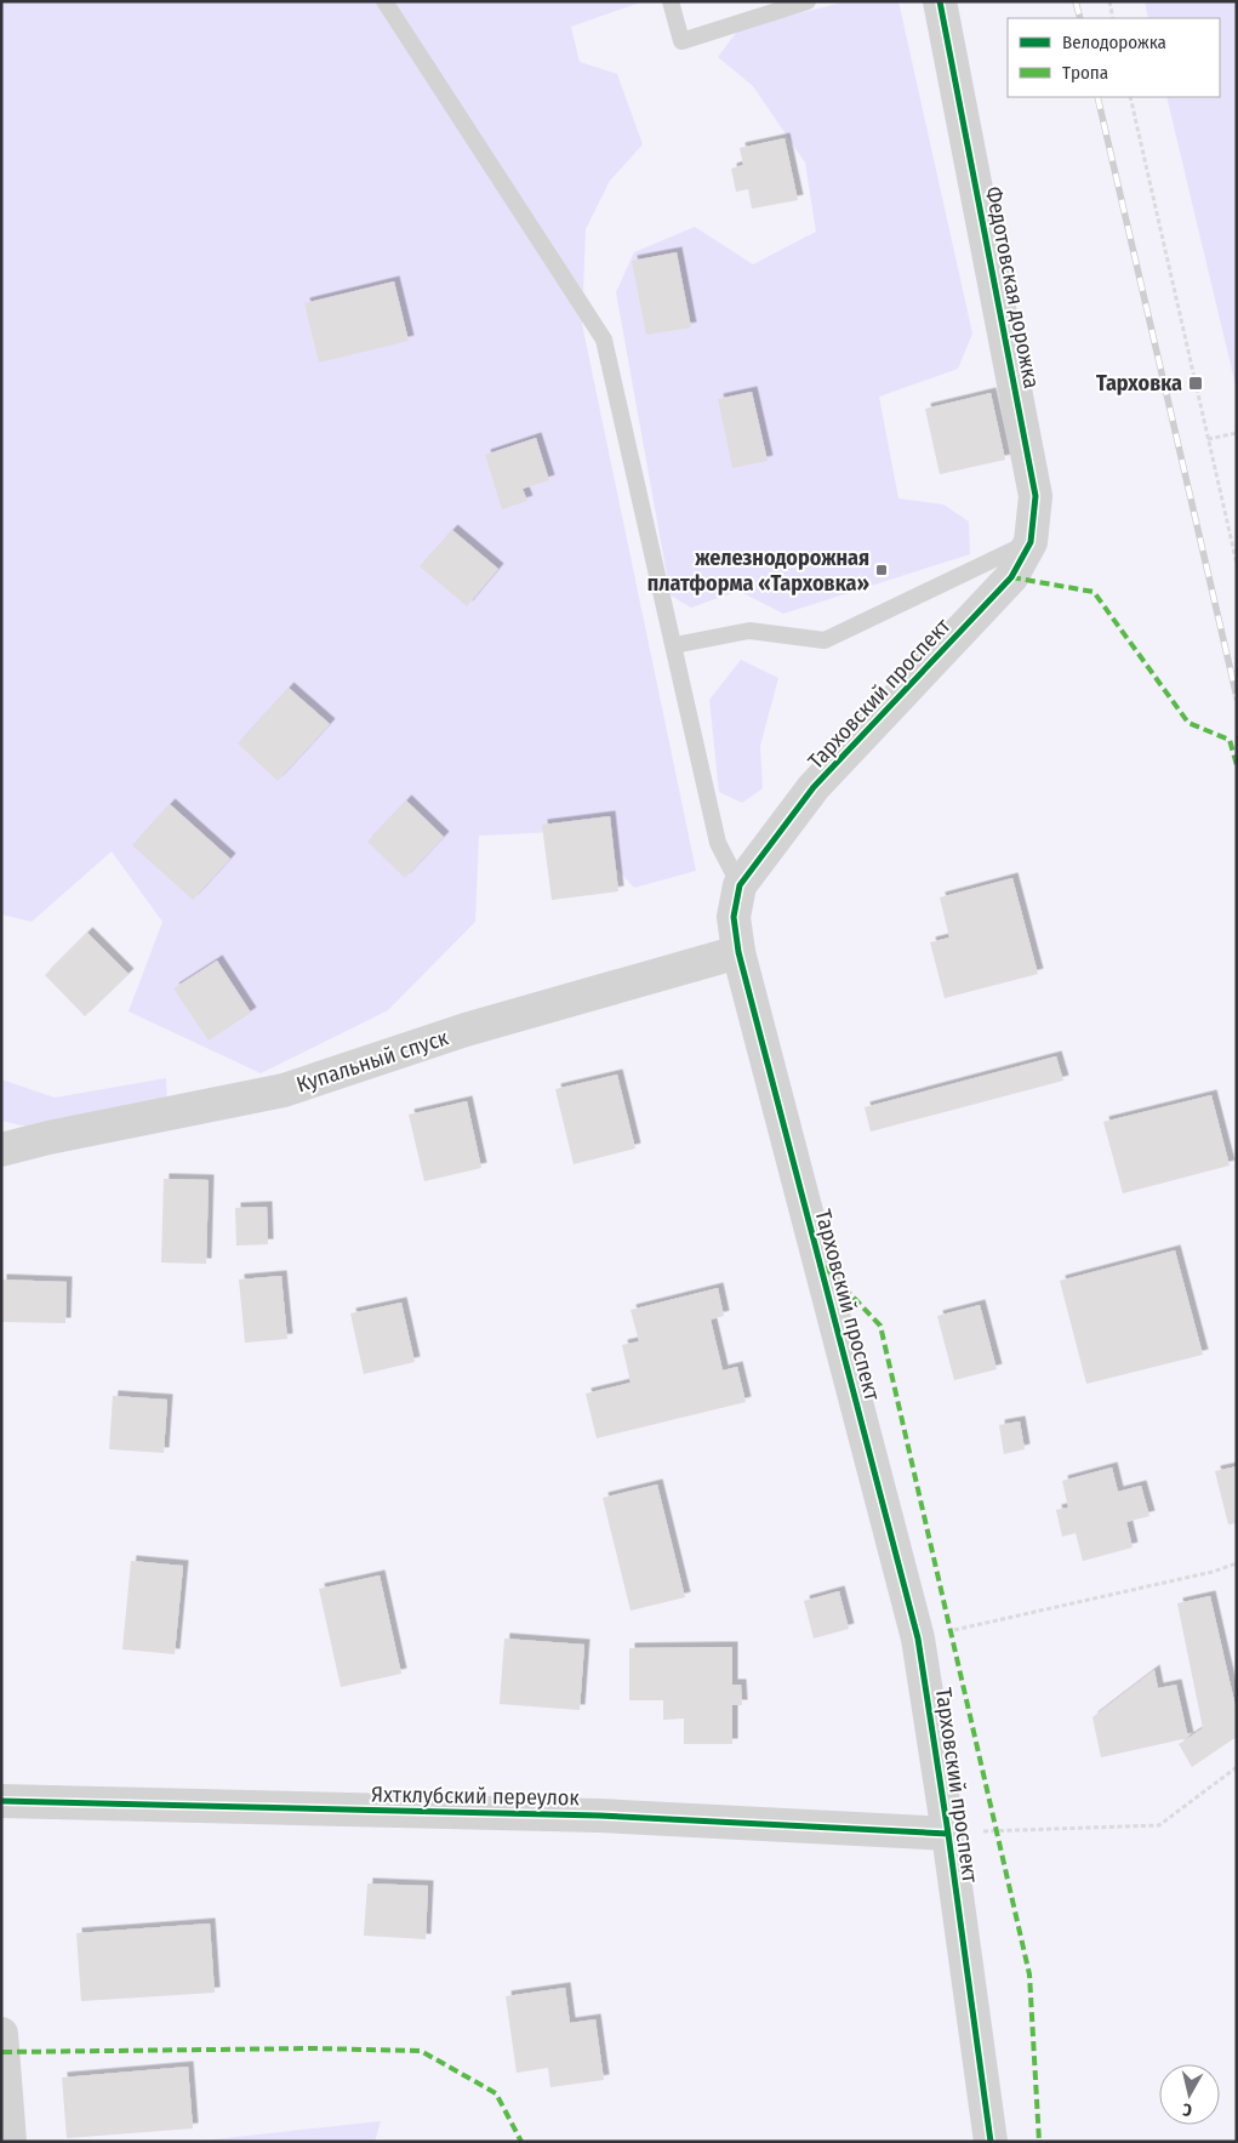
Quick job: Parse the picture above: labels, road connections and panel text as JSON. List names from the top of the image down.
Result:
{
  "streets": {
    "street": [
      "Федотовская дорожка",
      "Тарховский проспект",
      "Купальный спуск",
      "Яхтклубский переулок"
    ]
  },
  "crossings": [
    ["Федотовская дорожка", "Тарховский проспект"],
    ["Тарховский проспект", "Купальный спуск"],
    ["Тарховский проспект", "Яхтклубский переулок"]
  ],
  "places": {
    "transit": ["Тарховка", "железнодорожная платформа «Тарховка»"]
  },
  "legend": ["Велодорожка", "Тропа"],
  "north": "bottom"
}
